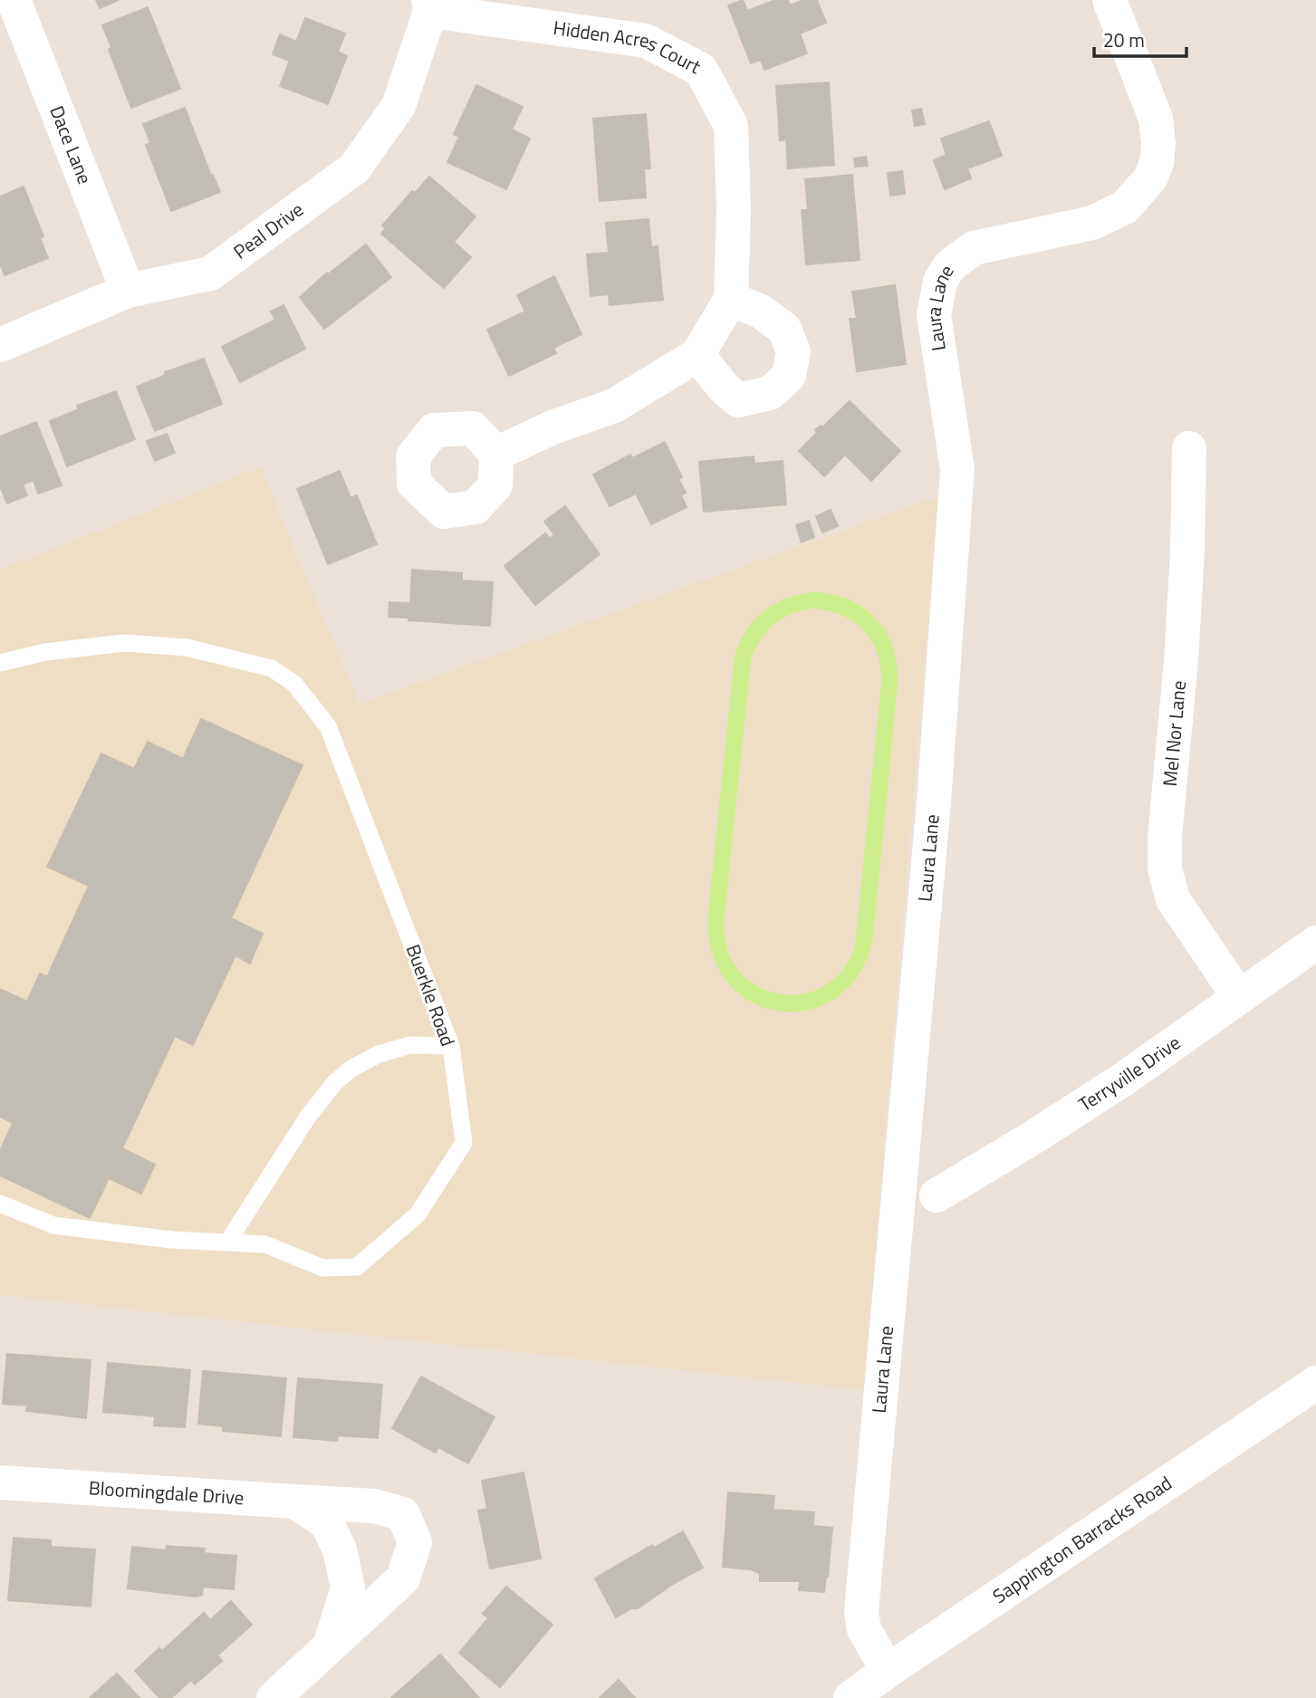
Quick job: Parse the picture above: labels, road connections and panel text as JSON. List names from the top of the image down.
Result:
{
  "streets": {
    "street": [
      "Hidden Acres Court",
      "Dace Lane",
      "Peal Drive",
      "Laura Lane",
      "Mel Nor Lane",
      "Terryville Drive",
      "Bloomingdale Drive",
      "Sappington Barracks Road"
    ],
    "lane": ["Buerkle Road"]
  },
  "crossings": [
    ["Hidden Acres Court", "Peal Drive"],
    ["Dace Lane", "Peal Drive"],
    ["Laura Lane", "Sappington Barracks Road"],
    ["Mel Nor Lane", "Terryville Drive"]
  ],
  "scale_bar": "20 m"
}
